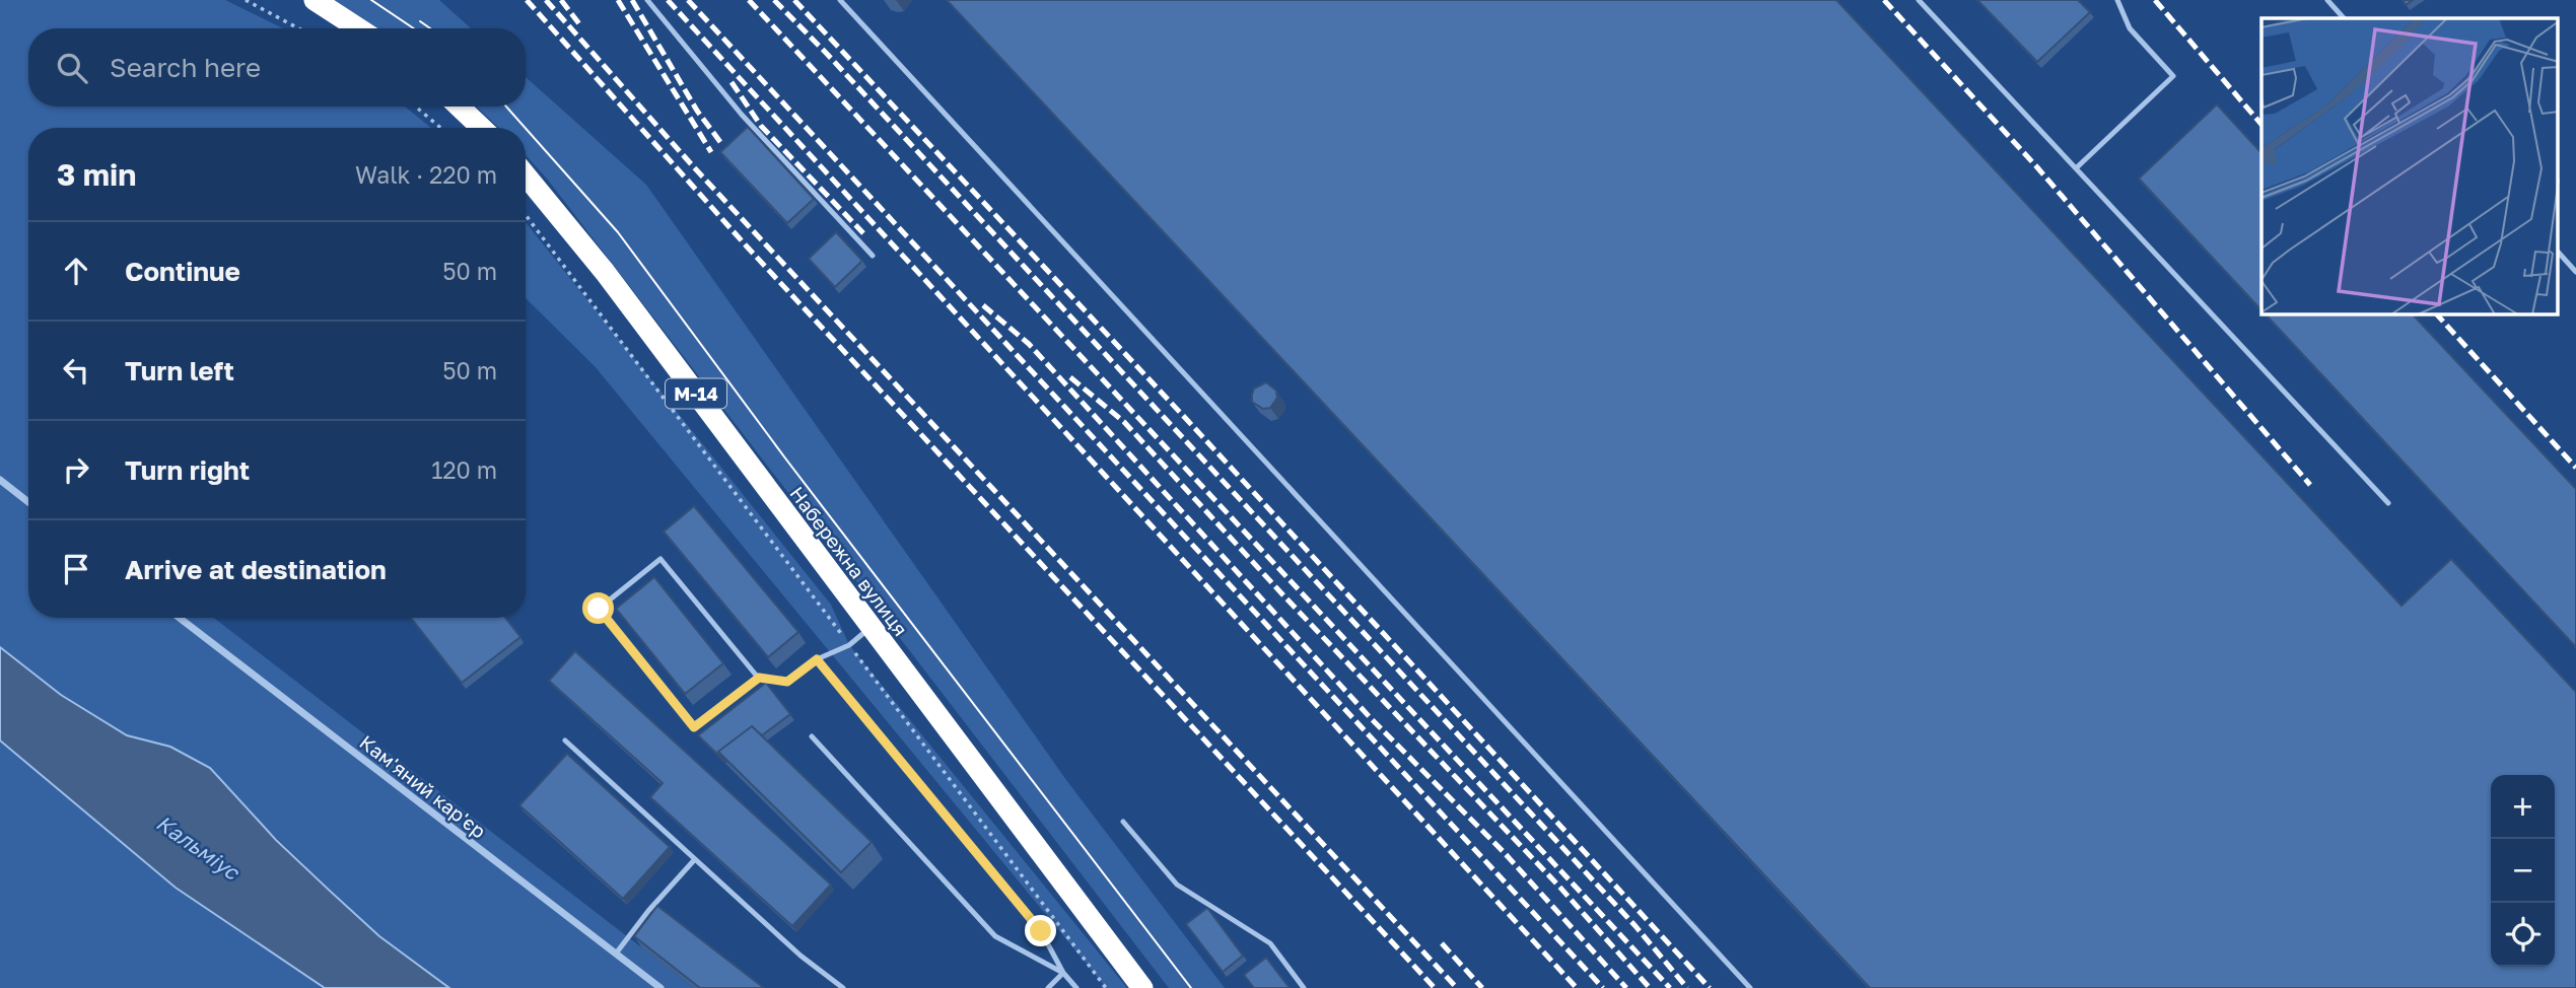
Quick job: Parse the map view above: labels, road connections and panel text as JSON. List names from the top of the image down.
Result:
{
  "streets": {
    "highway": ["М-14", "Набережна вулиця"],
    "street": ["Кам'яний кар'єр"]
  },
  "water": ["Кальміус"],
  "page": {
    "search": "Search here",
    "heading": ["3 min", "Walk · 220 m"],
    "list": [
      ["Continue", "50 m"],
      ["Turn left", "50 m"],
      ["Turn right", "120 m"],
      "Arrive at destination"
    ],
    "map_buttons": ["+", "−"]
  }
}
